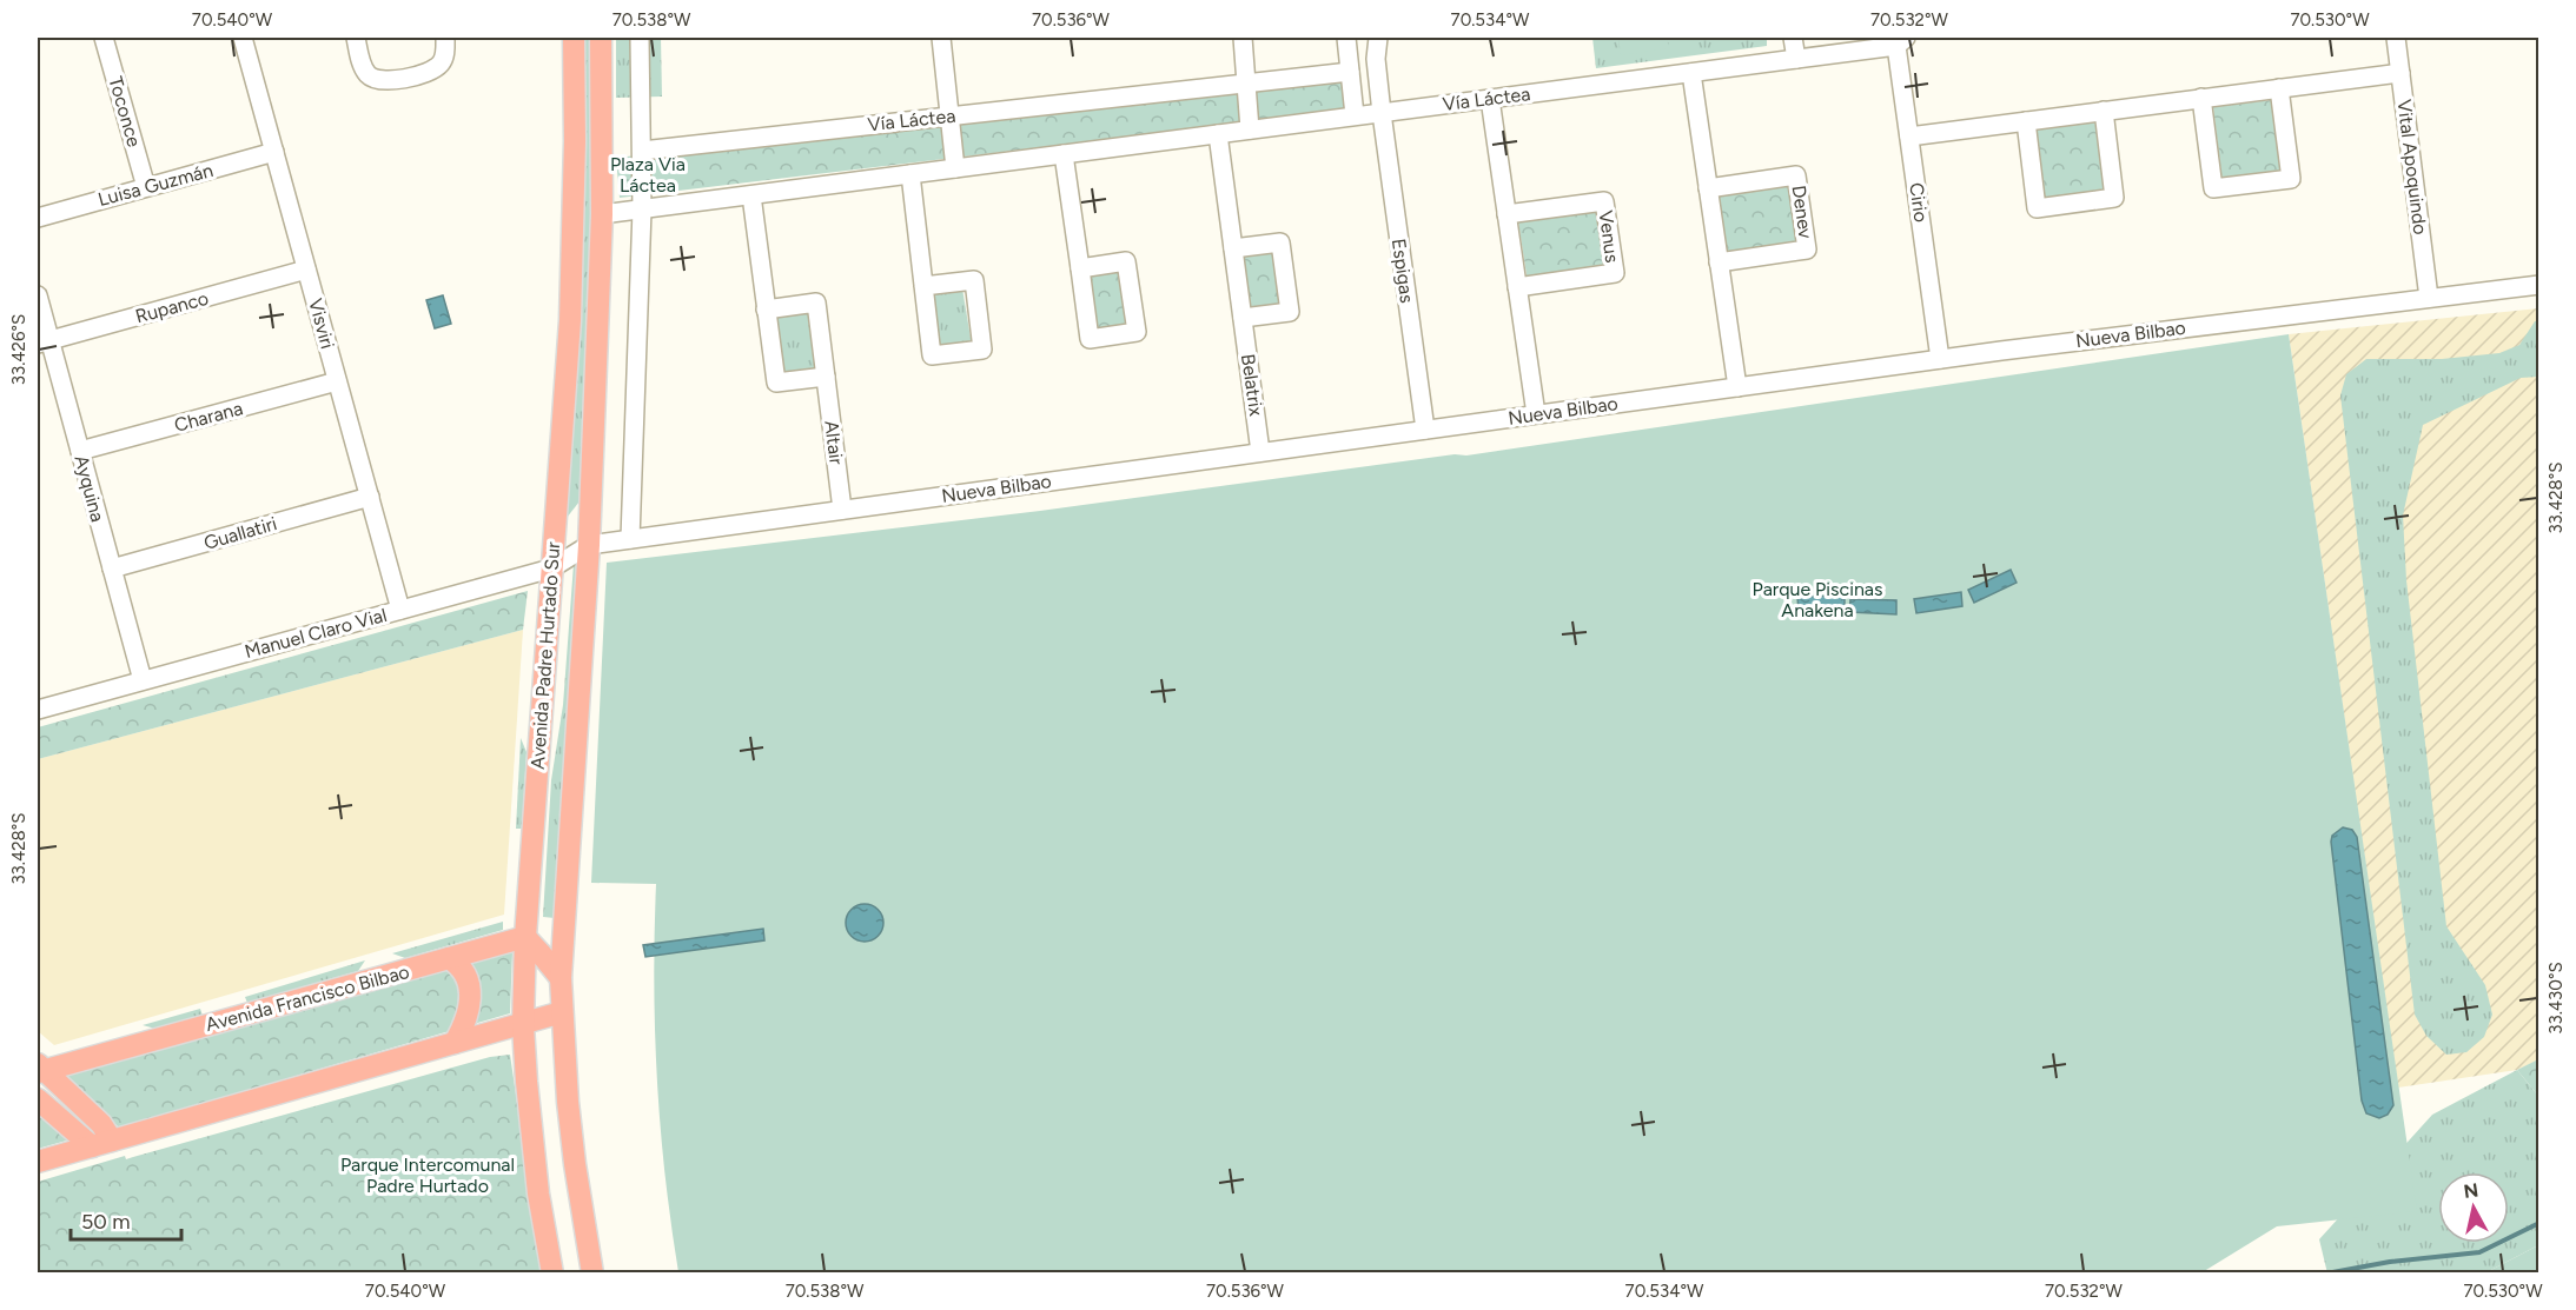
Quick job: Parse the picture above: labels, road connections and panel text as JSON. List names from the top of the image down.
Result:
{
  "streets": {
    "main road": ["Avenida Padre Hurtado Sur", "Avenida Francisco Bilbao"],
    "street": [
      "Vía Láctea",
      "Toconce",
      "Vital Apoquindo",
      "Luisa Guzmán",
      "Cirio",
      "Denev",
      "Venus",
      "Espigas",
      "Rupanco",
      "Visviri",
      "Nueva Bilbao",
      "Belatrix",
      "Charana",
      "Altair",
      "Ayquina",
      "Guallatiri",
      "Manuel Claro Vial"
    ]
  },
  "crossings": [
    ["Vía Láctea", "Cirio"],
    ["Vía Láctea", "Espigas"],
    ["Vía Láctea", "Belatrix"],
    ["Vía Láctea", "Avenida Padre Hurtado Sur"],
    ["Toconce", "Luisa Guzmán"],
    ["Vital Apoquindo", "Nueva Bilbao"],
    ["Luisa Guzmán", "Visviri"],
    ["Cirio", "Nueva Bilbao"],
    ["Espigas", "Nueva Bilbao"],
    ["Rupanco", "Visviri"],
    ["Rupanco", "Ayquina"],
    ["Visviri", "Charana"],
    ["Visviri", "Guallatiri"],
    ["Visviri", "Manuel Claro Vial"],
    ["Nueva Bilbao", "Belatrix"],
    ["Nueva Bilbao", "Altair"],
    ["Nueva Bilbao", "Manuel Claro Vial"],
    ["Nueva Bilbao", "Avenida Padre Hurtado Sur"],
    ["Charana", "Ayquina"],
    ["Ayquina", "Guallatiri"],
    ["Ayquina", "Manuel Claro Vial"],
    ["Manuel Claro Vial", "Avenida Padre Hurtado Sur"],
    ["Avenida Padre Hurtado Sur", "Avenida Francisco Bilbao"]
  ],
  "parks": ["Plaza Via Láctea", "Parque Piscinas Anakena", "Parque Intercomunal Padre Hurtado"],
  "scale_bar": "50 m",
  "north": "top",
  "coordinates": [
    "70.540°W",
    "70.538°W",
    "70.536°W",
    "70.534°W",
    "70.532°W",
    "70.530°W",
    "33.426°S",
    "33.428°S",
    "33.430°S"
  ]
}
